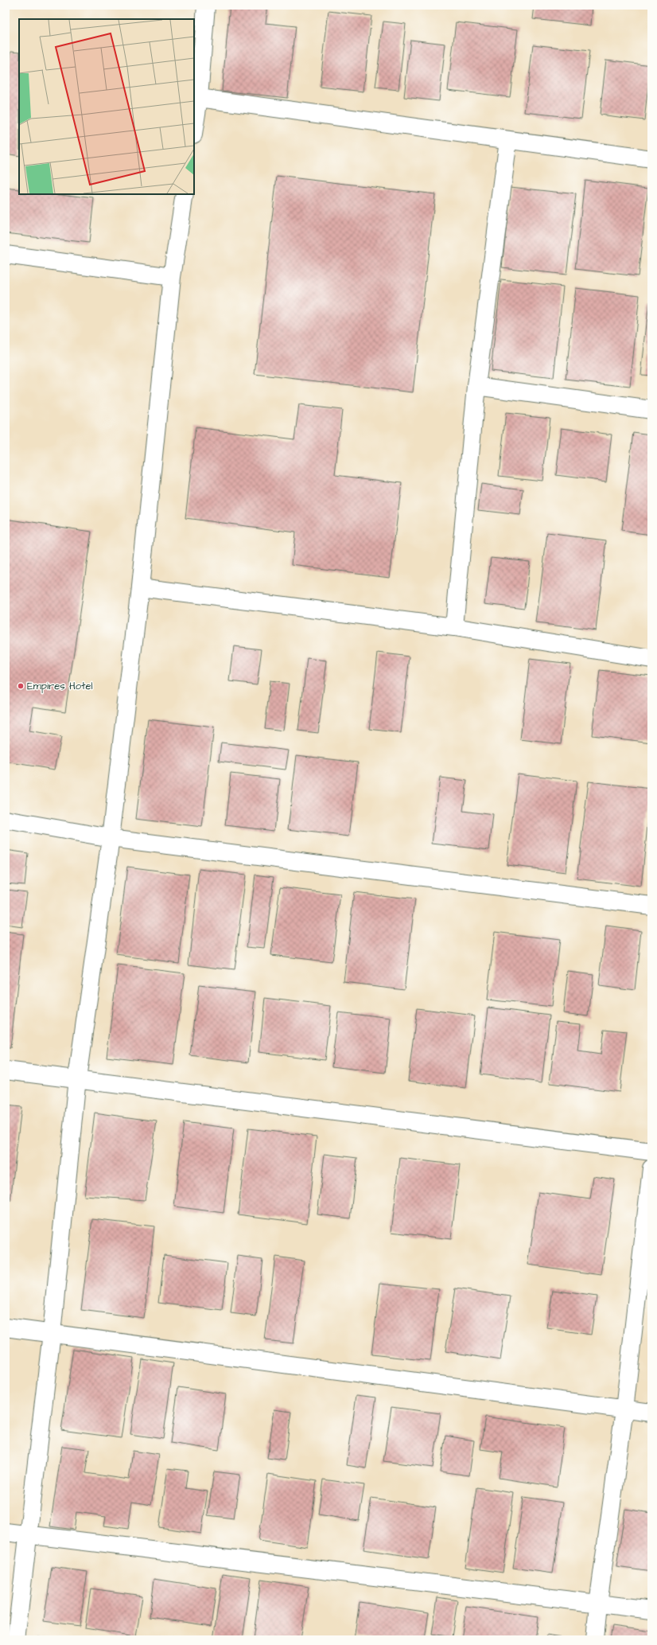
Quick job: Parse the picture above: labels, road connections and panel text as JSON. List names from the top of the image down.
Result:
{
  "places": ["Empires Hotel"]
}
